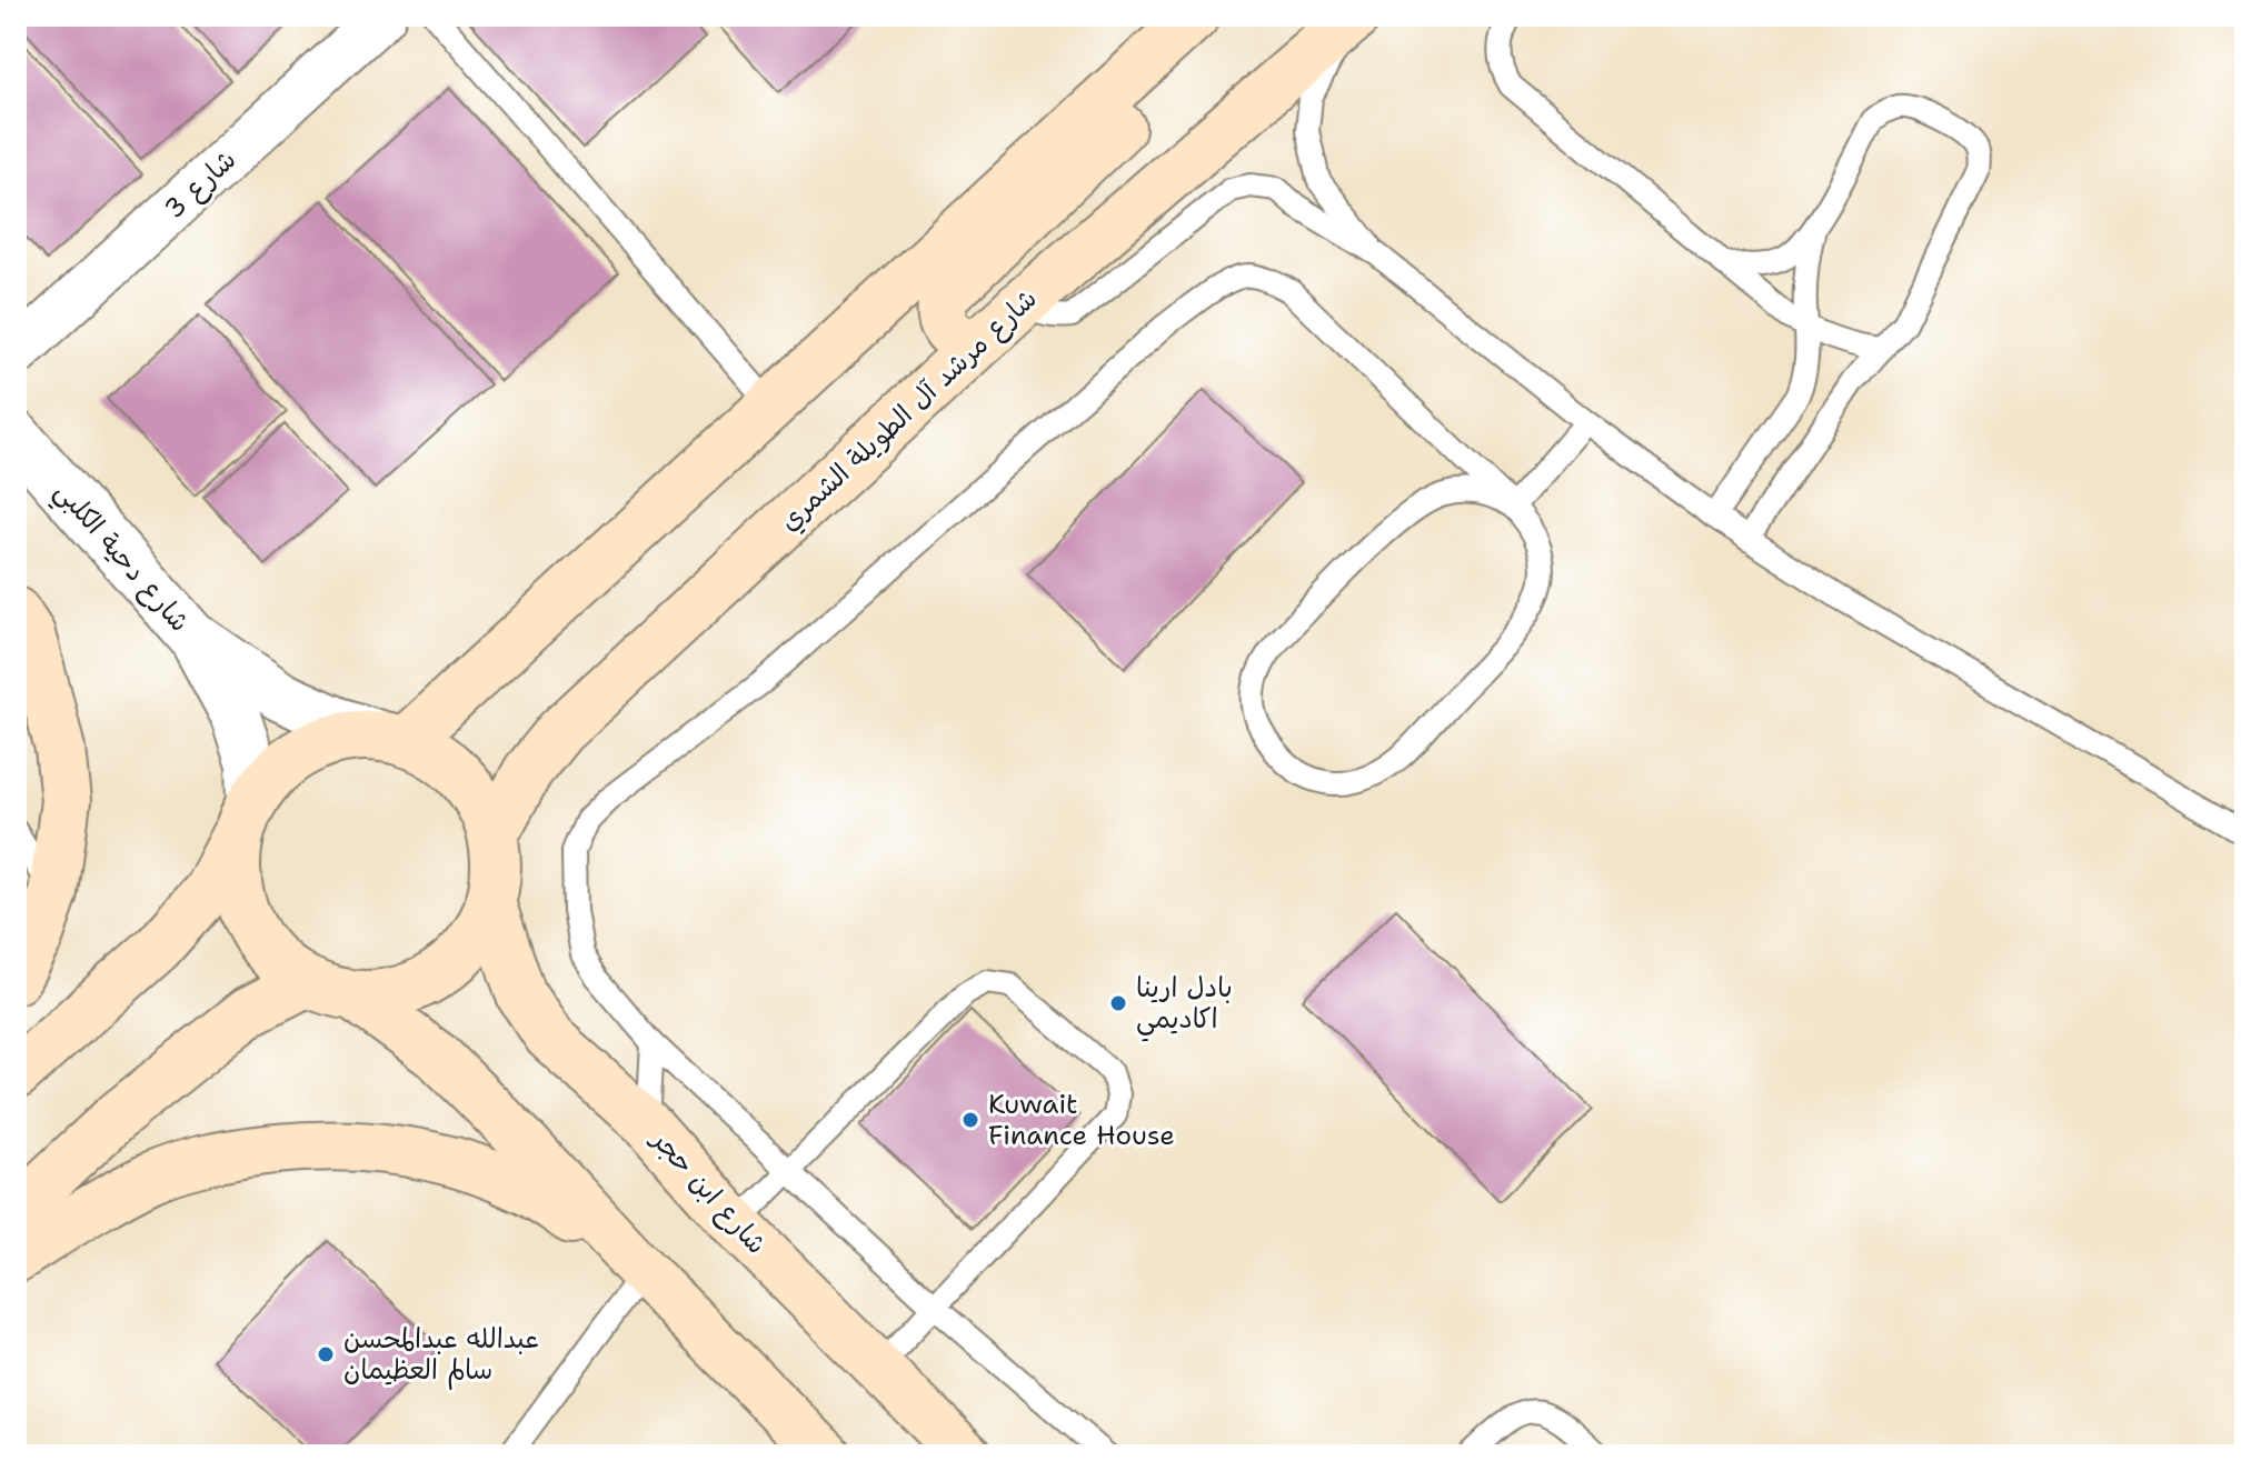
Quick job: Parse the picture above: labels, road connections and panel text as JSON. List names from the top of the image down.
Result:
{
  "streets": {
    "main road": ["شارع مرشد آل الطويلة الشمري", "شارع ابن حجر"],
    "street": ["شارع 3", "شارع دحية الكلبي"]
  },
  "crossings": [
    ["شارع مرشد آل الطويلة الشمري", "شارع دحية الكلبي"],
    ["شارع مرشد آل الطويلة الشمري", "شارع ابن حجر"],
    ["شارع دحية الكلبي", "شارع ابن حجر"]
  ],
  "places": ["بادل ارينا اكاديمي", "Kuwait Finance House", "عبدالله عبدالمحسن سالم العظيمان"]
}
